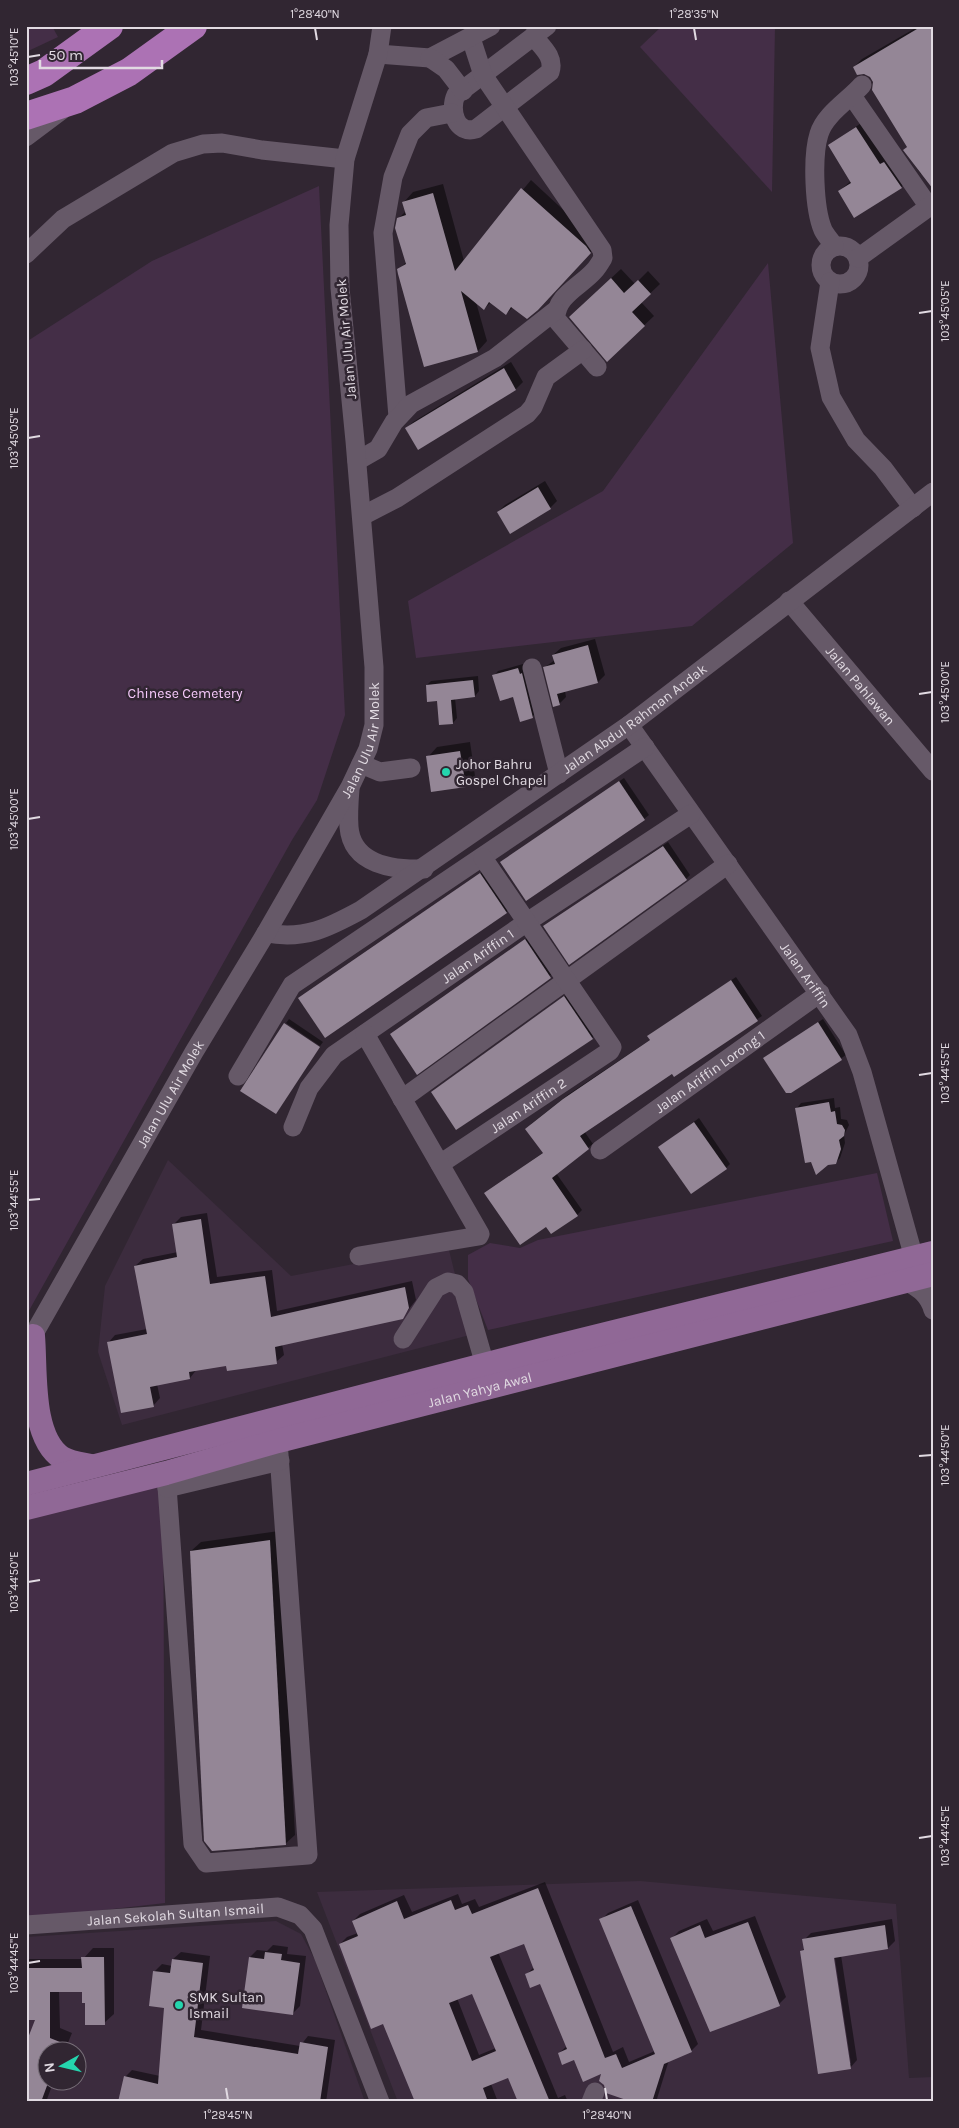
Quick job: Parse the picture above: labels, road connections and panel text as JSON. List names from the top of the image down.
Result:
{
  "streets": {
    "main road": ["Jalan Yahya Awal"],
    "street": [
      "Jalan Ulu Air Molek",
      "Jalan Pahlawan",
      "Jalan Abdul Rahman Andak",
      "Jalan Ariffin 1",
      "Jalan Ariffin",
      "Jalan Ariffin Lorong 1",
      "Jalan Ariffin 2",
      "Jalan Sekolah Sultan Ismail"
    ]
  },
  "crossings": [
    ["Jalan Ulu Air Molek", "Jalan Abdul Rahman Andak"],
    ["Jalan Pahlawan", "Jalan Abdul Rahman Andak"],
    ["Jalan Abdul Rahman Andak", "Jalan Ariffin"],
    ["Jalan Ariffin 1", "Jalan Ariffin"],
    ["Jalan Ariffin", "Jalan Ariffin Lorong 1"],
    ["Jalan Ariffin", "Jalan Yahya Awal"]
  ],
  "parks": ["Chinese Cemetery"],
  "places": ["Johor Bahru Gospel Chapel", "SMK Sultan Ismail"],
  "scale_bar": "50 m",
  "north": "left",
  "coordinates": [
    "1°28'40\"N",
    "1°28'35\"N",
    "103°45'10\"E",
    "103°45'05\"E",
    "103°45'00\"E",
    "103°44'55\"E",
    "103°44'50\"E",
    "103°44'45\"E",
    "1°28'45\"N"
  ]
}
